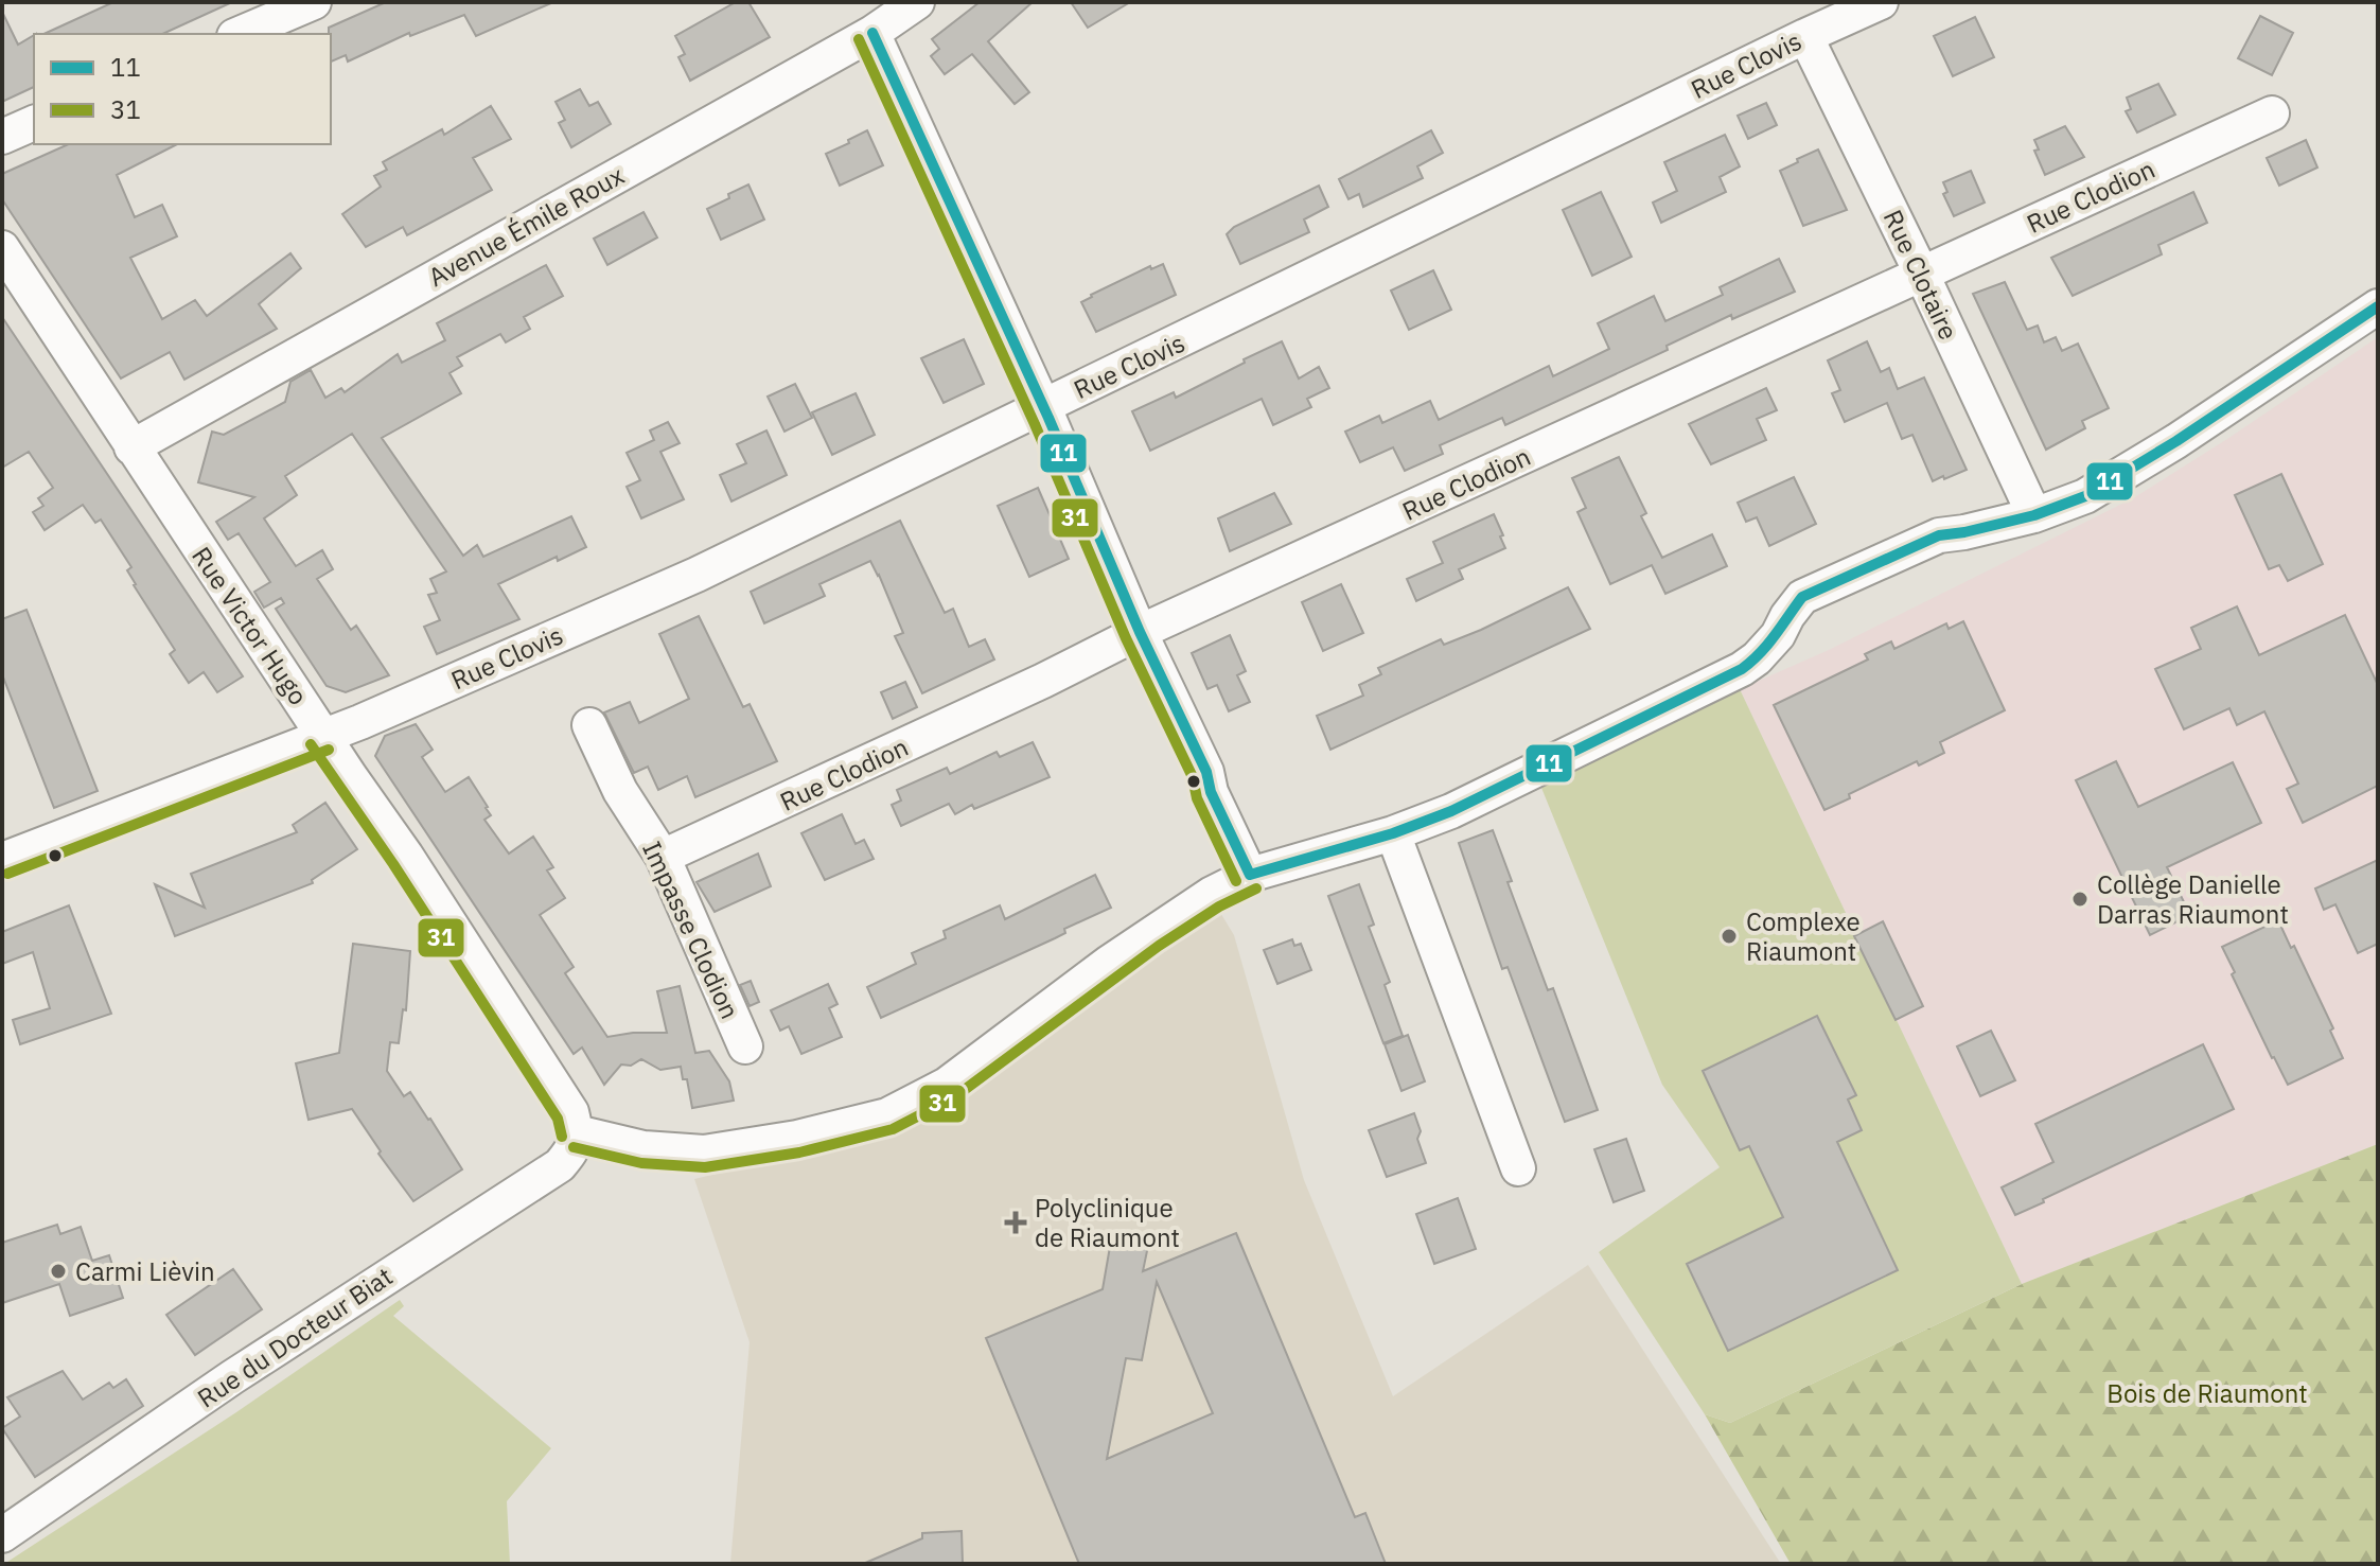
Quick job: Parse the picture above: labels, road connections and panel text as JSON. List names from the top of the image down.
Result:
{
  "streets": {
    "street": [
      "Rue Clovis",
      "Rue Clodion",
      "Avenue Émile Roux",
      "Rue Clotaire",
      "Rue Victor Hugo",
      "Impasse Clodion",
      "Rue du Docteur Biat"
    ]
  },
  "crossings": [
    ["Rue Clovis", "Rue Clotaire"],
    ["Rue Clovis", "Rue Victor Hugo"],
    ["Rue Clodion", "Rue Clotaire"],
    ["Rue Clodion", "Impasse Clodion"],
    ["Avenue Émile Roux", "Rue Victor Hugo"],
    ["Rue Victor Hugo", "Rue du Docteur Biat"]
  ],
  "parks": ["Bois de Riaumont"],
  "places": {
    "other": ["Collège Danielle Darras Riaumont", "Complexe Riaumont", "Carmi Lièvin"],
    "health": ["Polyclinique de Riaumont"]
  },
  "lines": ["transit line 11", "transit line 31"],
  "legend": ["11", "31"]
}
